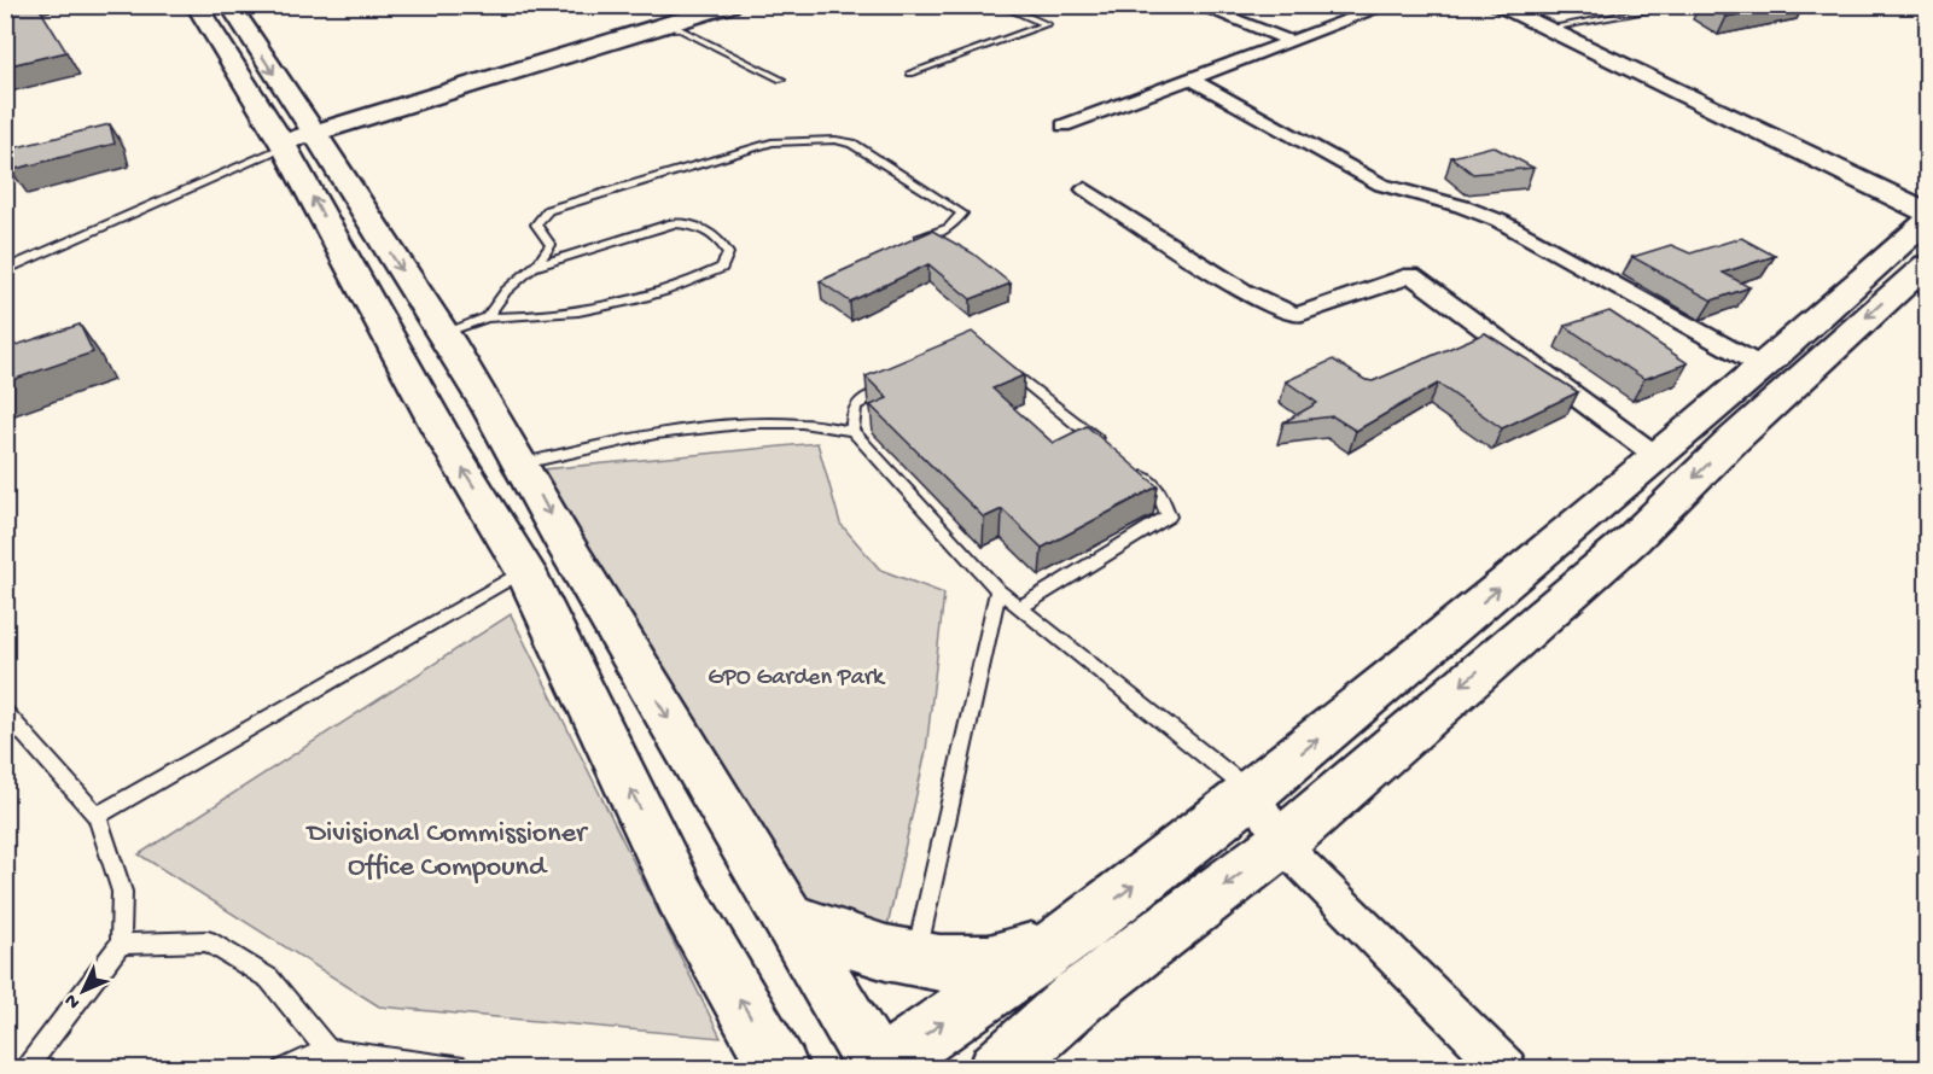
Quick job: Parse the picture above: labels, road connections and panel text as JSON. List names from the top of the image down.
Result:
{
  "parks": ["GPO Garden Park", "Divisional Commissioner Office Compound"],
  "north": "bottom left"
}
